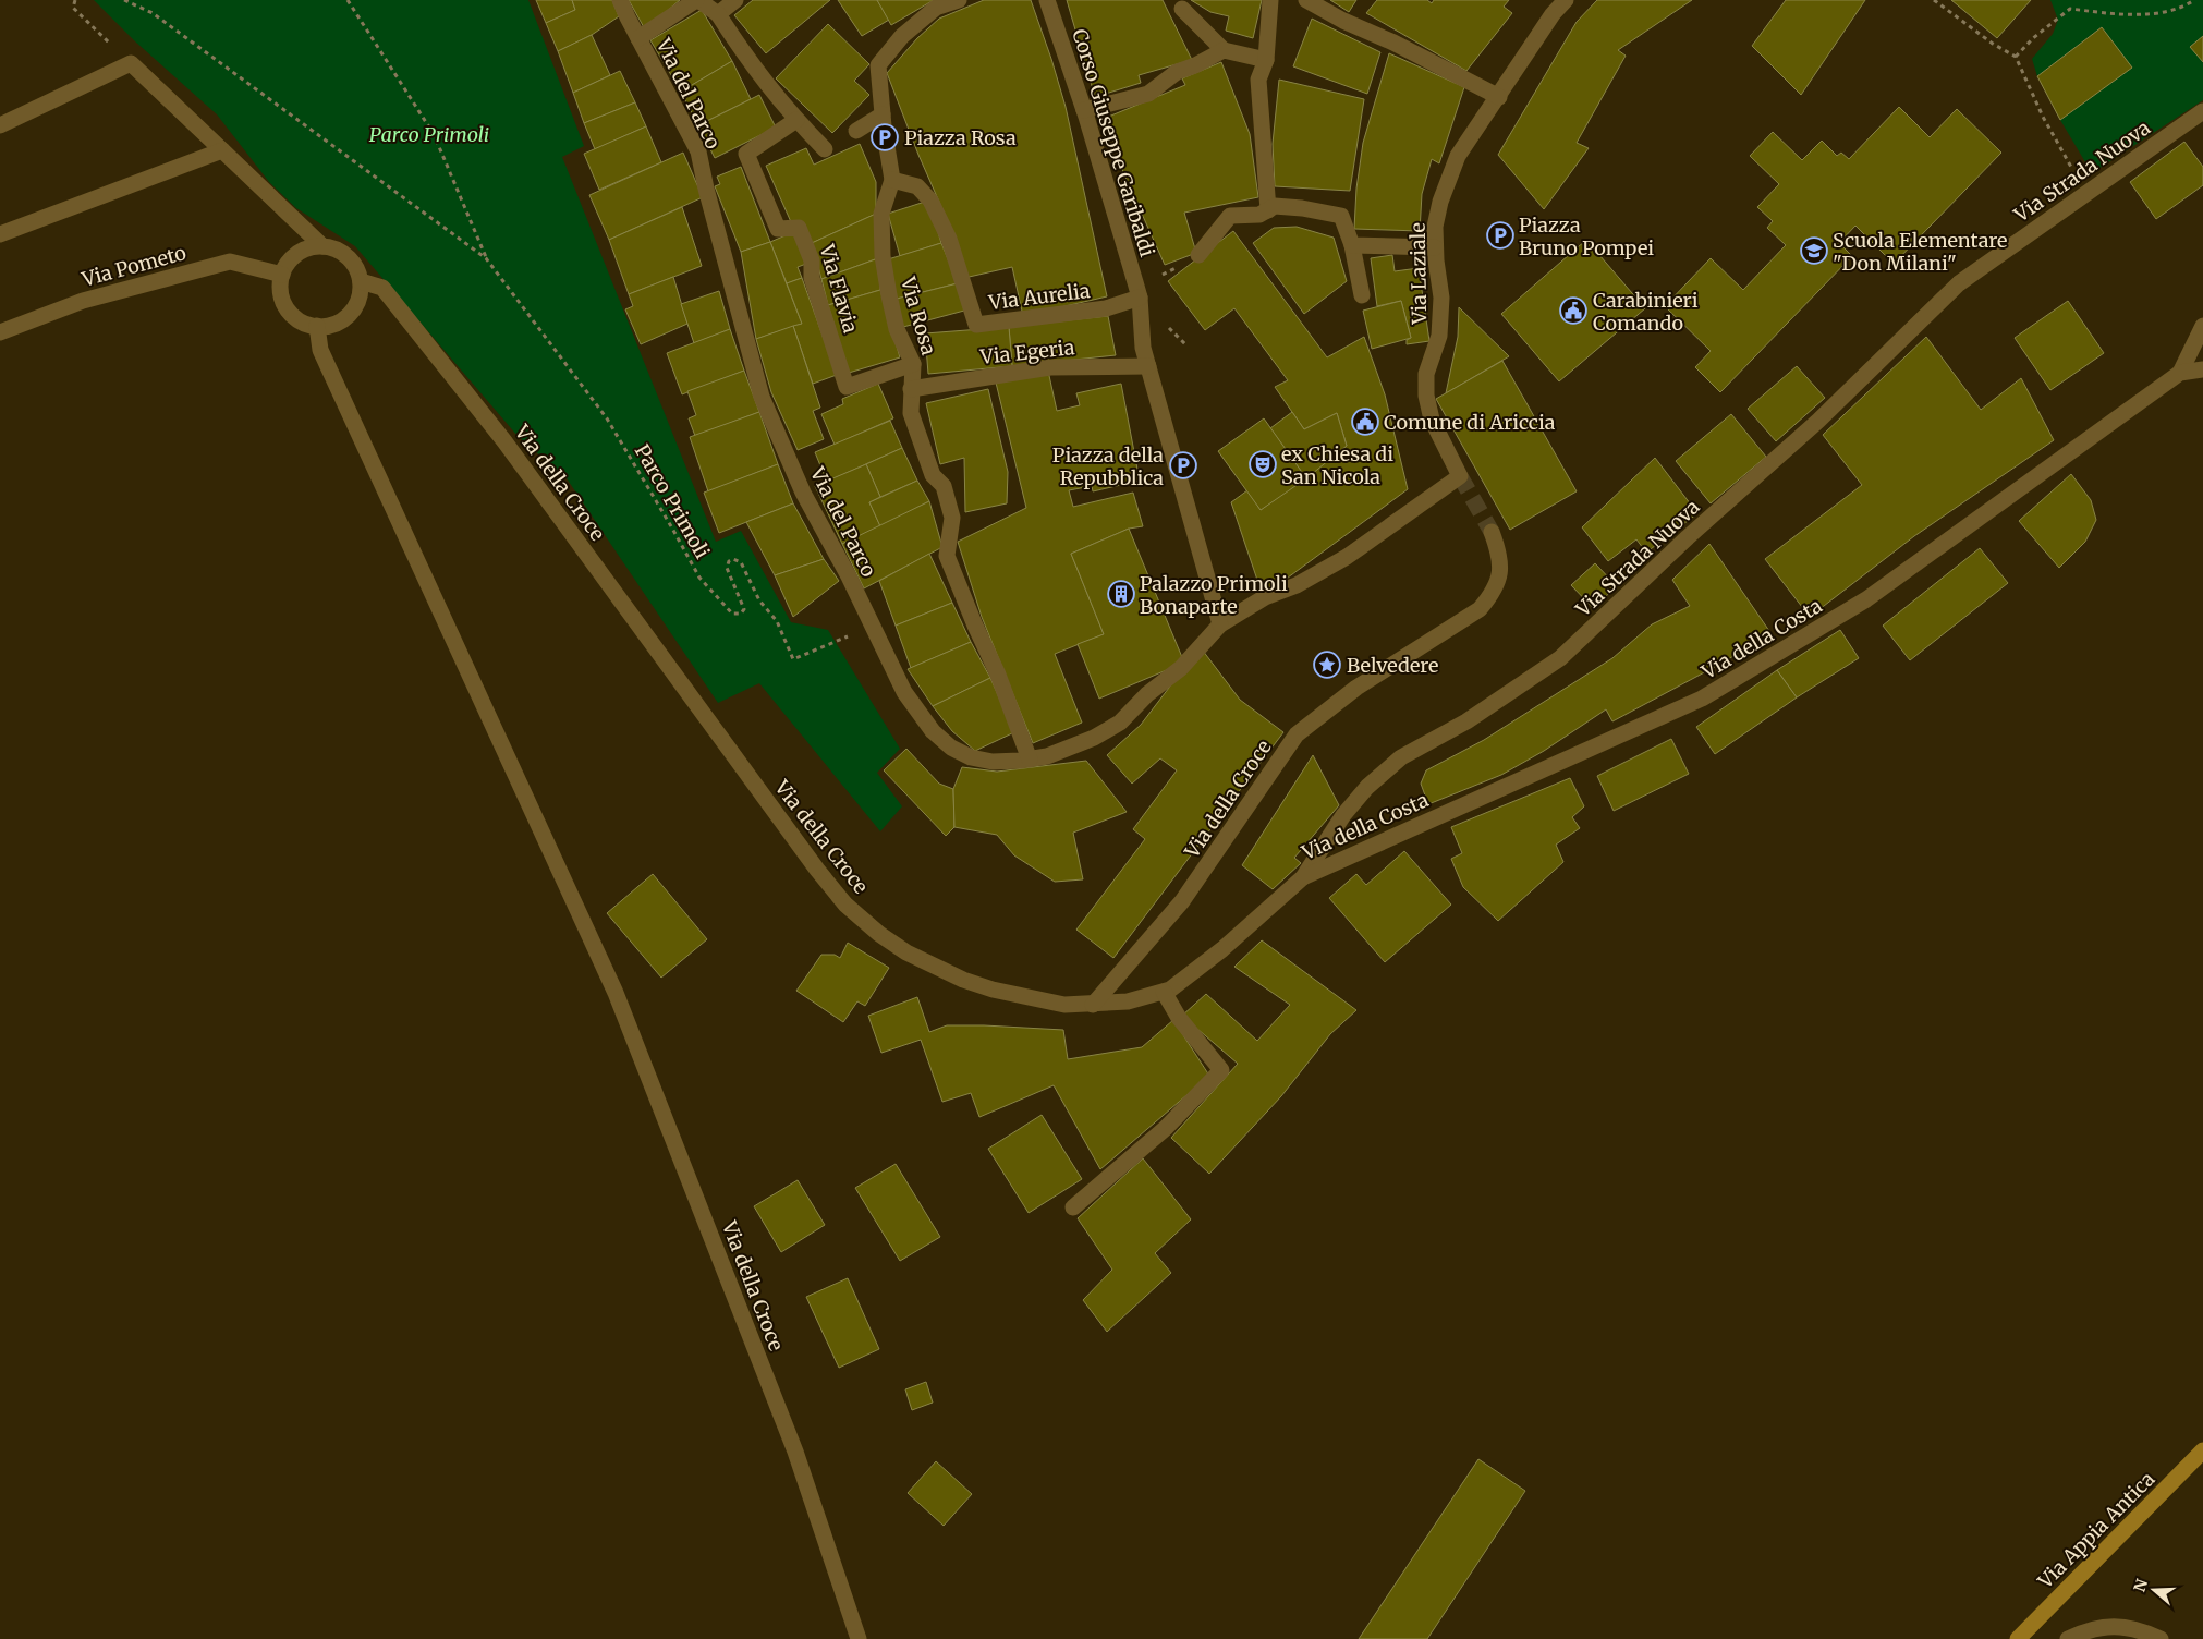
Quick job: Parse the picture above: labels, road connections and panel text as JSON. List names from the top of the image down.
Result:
{
  "streets": {
    "street": [
      "Via del Parco",
      "Corso Giuseppe Garibaldi",
      "Via Strada Nuova",
      "Via Pometo",
      "Via Laziale",
      "Via Flavia",
      "Via Aurelia",
      "Via Rosa",
      "Via Egeria",
      "Via della Croce",
      "Via della Costa",
      "Via Appia Antica"
    ],
    "path": ["Parco Primoli"]
  },
  "crossings": [
    ["Via del Parco", "Via Laziale"],
    ["Via del Parco", "Via Rosa"],
    ["Via del Parco", "Parco Primoli"],
    ["Corso Giuseppe Garibaldi", "Via Aurelia"],
    ["Via Strada Nuova", "Via della Croce"],
    ["Via Strada Nuova", "Via della Costa"],
    ["Via Pometo", "Via della Croce"],
    ["Via Flavia", "Via Rosa"],
    ["Via Aurelia", "Via Rosa"],
    ["Via Rosa", "Via Egeria"]
  ],
  "parks": ["Parco Primoli"],
  "places": {
    "parking": ["Piazza Rosa", "Piazza Bruno Pompei", "Piazza della Repubblica"],
    "school or university": ["Scuola Elementare \"Don Milani\""],
    "public building": ["Carabinieri Comando", "Comune di Ariccia"],
    "theatre": ["ex Chiesa di San Nicola"],
    "building": ["Palazzo Primoli Bonaparte"],
    "place": ["Belvedere"]
  },
  "north": "left"
}
